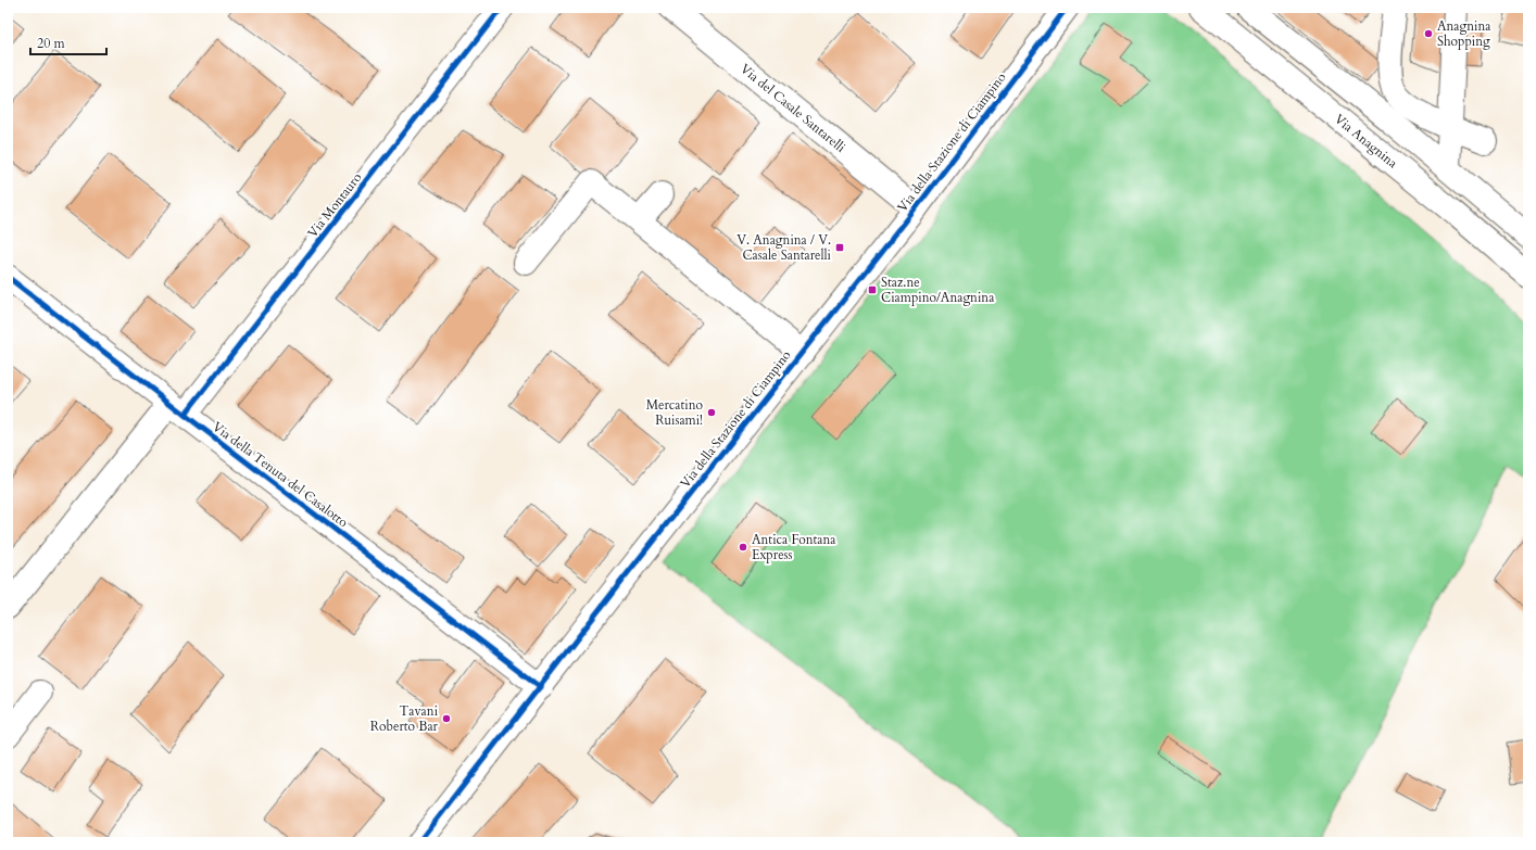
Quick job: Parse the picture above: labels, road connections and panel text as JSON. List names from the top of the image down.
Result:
{
  "streets": {
    "street": [
      "Via del Casale Santarelli",
      "Via Anagnina",
      "Via della Stazione di Ciampino",
      "Via Montauro",
      "Via della Tenuta del Casalotto"
    ]
  },
  "crossings": [
    ["Via del Casale Santarelli", "Via della Stazione di Ciampino"],
    ["Via della Stazione di Ciampino", "Via della Tenuta del Casalotto"],
    ["Via Montauro", "Via della Tenuta del Casalotto"]
  ],
  "places": {
    "other": [
      "Anagnina Shopping",
      "Mercatino Ruisami!",
      "Antica Fontana Express",
      "Tavani Roberto Bar"
    ],
    "transit": ["V. Anagnina / V. Casale Santarelli", "Staz.ne Ciampino/Anagnina"]
  },
  "scale_bar": "20 m"
}
